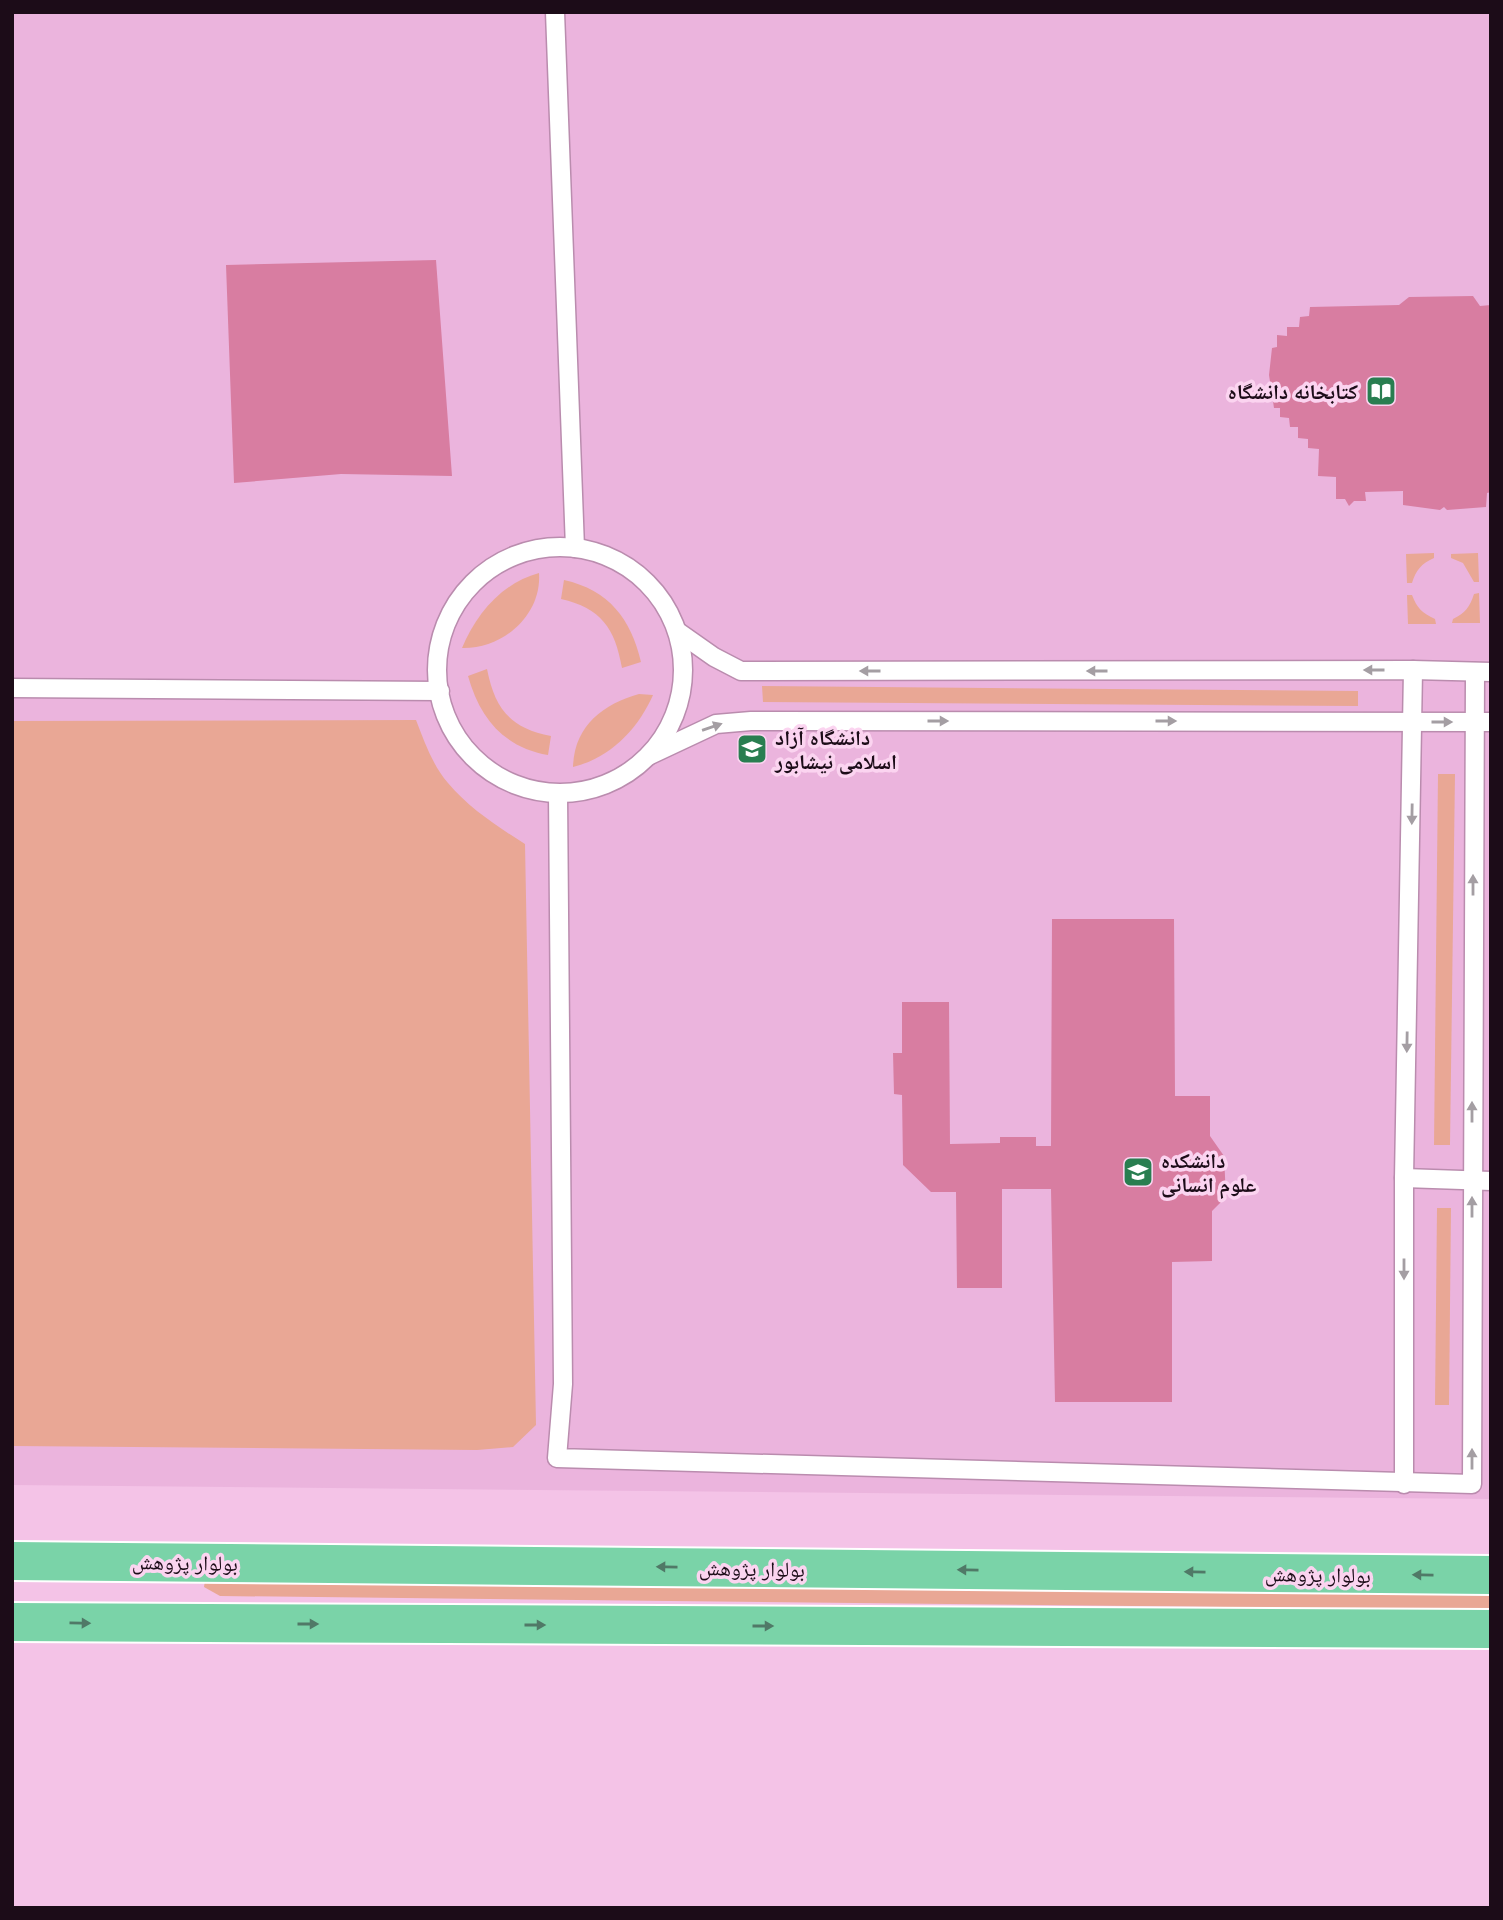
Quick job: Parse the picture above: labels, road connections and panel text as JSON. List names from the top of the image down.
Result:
{
  "streets": {
    "main road": ["بولوار پژوهش"]
  },
  "places": {
    "library": ["کتابخانه دانشگاه"],
    "school or university": ["دانشگاه آزاد اسلامی نیشابور", "دانشکده علوم انسانی"]
  }
}
